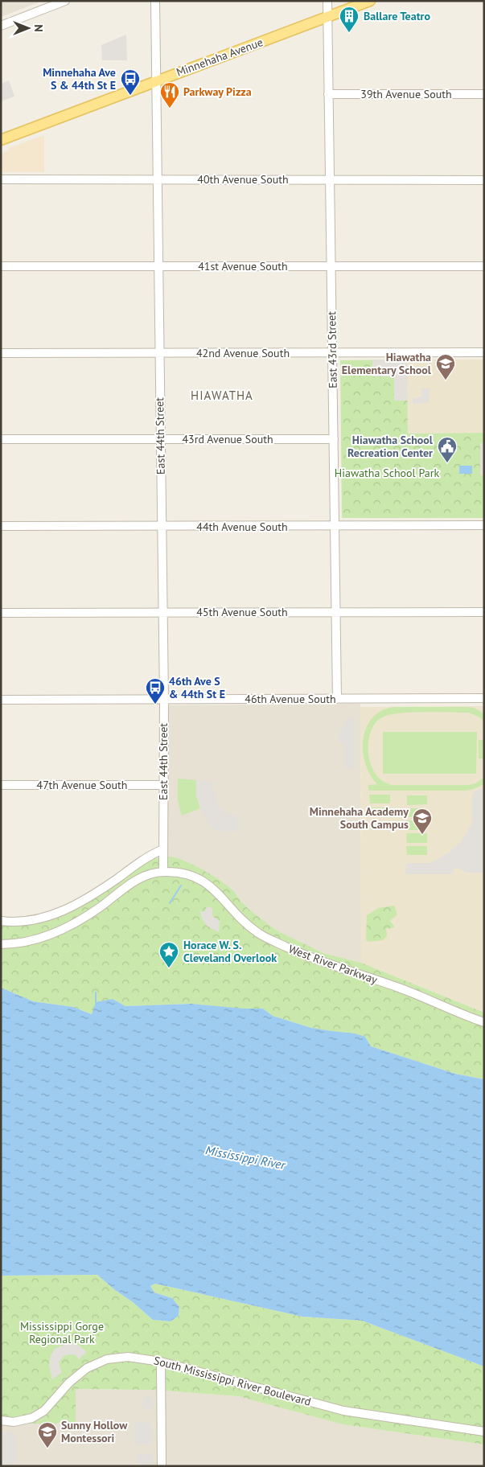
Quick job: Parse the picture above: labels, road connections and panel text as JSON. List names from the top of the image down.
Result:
{
  "streets": {
    "main road": ["Minnehaha Avenue"],
    "street": [
      "39th Avenue South",
      "40th Avenue South",
      "41st Avenue South",
      "East 43rd Street",
      "42nd Avenue South",
      "East 44th Street",
      "43rd Avenue South",
      "44th Avenue South",
      "45th Avenue South",
      "46th Avenue South",
      "47th Avenue South",
      "West River Parkway",
      "South Mississippi River Boulevard"
    ]
  },
  "crossings": [
    ["Minnehaha Avenue", "East 43rd Street"],
    ["Minnehaha Avenue", "East 44th Street"],
    ["39th Avenue South", "East 43rd Street"],
    ["40th Avenue South", "East 43rd Street"],
    ["40th Avenue South", "East 44th Street"],
    ["41st Avenue South", "East 43rd Street"],
    ["41st Avenue South", "East 44th Street"],
    ["East 43rd Street", "42nd Avenue South"],
    ["East 43rd Street", "43rd Avenue South"],
    ["East 43rd Street", "44th Avenue South"],
    ["East 43rd Street", "45th Avenue South"],
    ["East 43rd Street", "46th Avenue South"],
    ["42nd Avenue South", "East 44th Street"],
    ["East 44th Street", "43rd Avenue South"],
    ["East 44th Street", "44th Avenue South"],
    ["East 44th Street", "45th Avenue South"],
    ["East 44th Street", "46th Avenue South"],
    ["East 44th Street", "47th Avenue South"],
    ["East 44th Street", "West River Parkway"]
  ],
  "districts": ["HIAWATHA"],
  "water": ["Mississippi River"],
  "parks": ["Hiawatha School Park", "Mississippi Gorge Regional Park"],
  "places": {
    "building": ["Ballare Teatro"],
    "bus stop": ["Minnehaha Ave S & 44th St E", "46th Ave S & 44th St E"],
    "restaurant": ["Parkway Pizza"],
    "school or university": ["Hiawatha Elementary School", "Minnehaha Academy South Campus", "Sunny Hollow Montessori"],
    "public building": ["Hiawatha School Recreation Center"],
    "place": ["Horace W. S. Cleveland Overlook"]
  },
  "north": "right"
}
